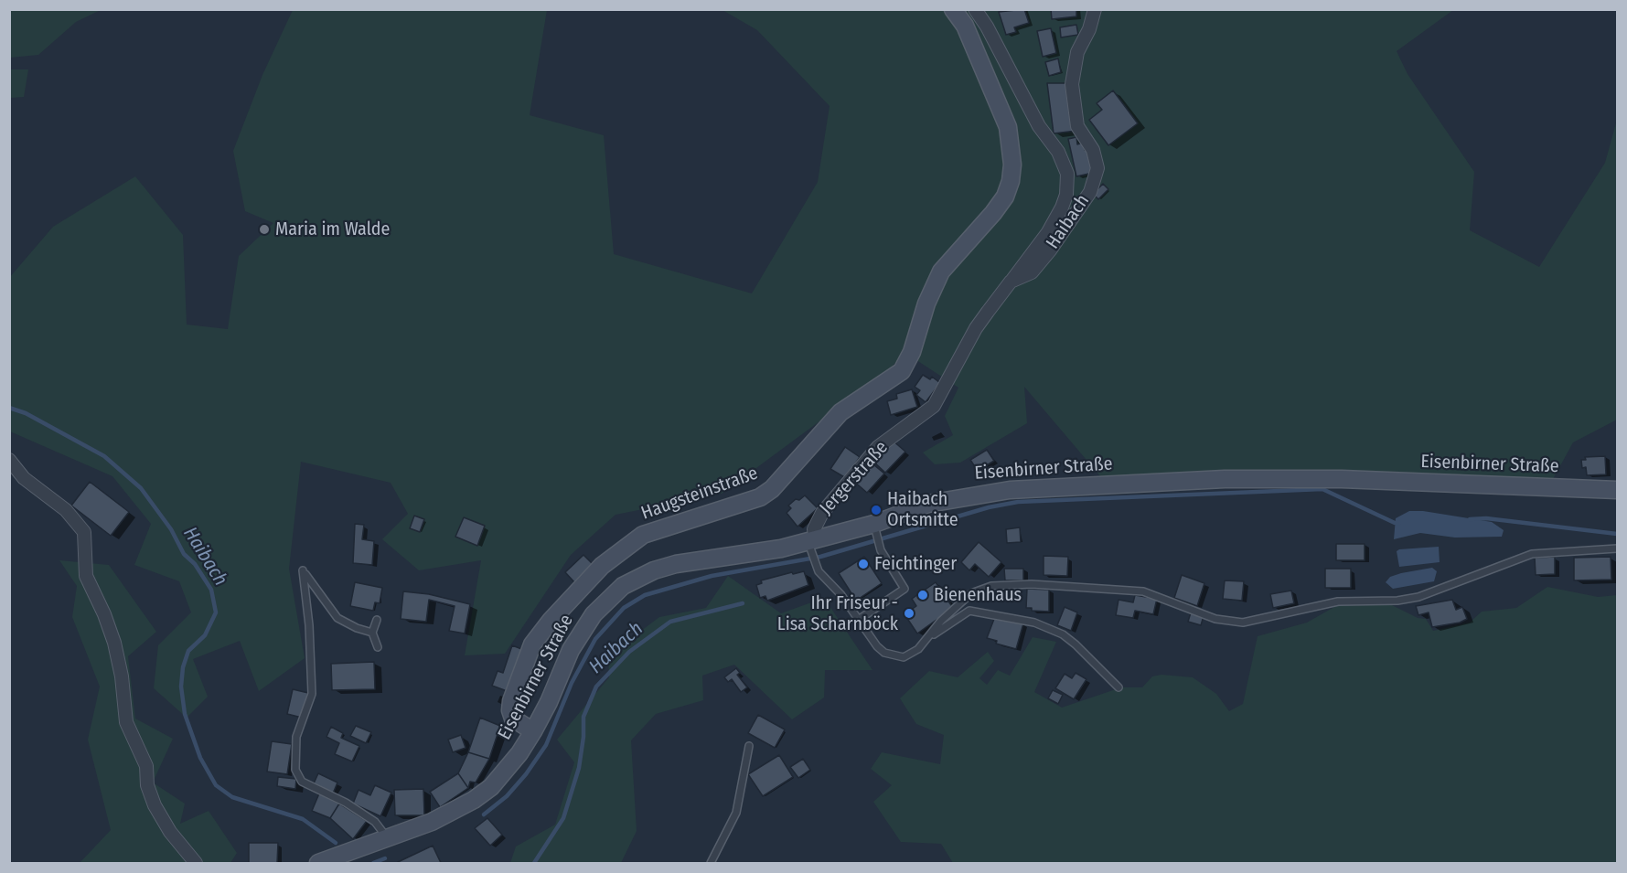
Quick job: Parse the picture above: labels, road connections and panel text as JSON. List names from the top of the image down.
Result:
{
  "streets": {
    "main road": ["Eisenbirner Straße", "Haugsteinstraße"],
    "street": ["Haibach", "Jergerstraße"]
  },
  "crossings": [
    ["Haibach", "Jergerstraße"],
    ["Eisenbirner Straße", "Jergerstraße"],
    ["Eisenbirner Straße", "Haugsteinstraße"]
  ],
  "water": ["Haibach"],
  "places": [
    "Maria im Walde",
    "Haibach Ortsmitte",
    "Feichtinger",
    "Bienenhaus",
    "Ihr Friseur - Lisa Scharnböck"
  ]
}
